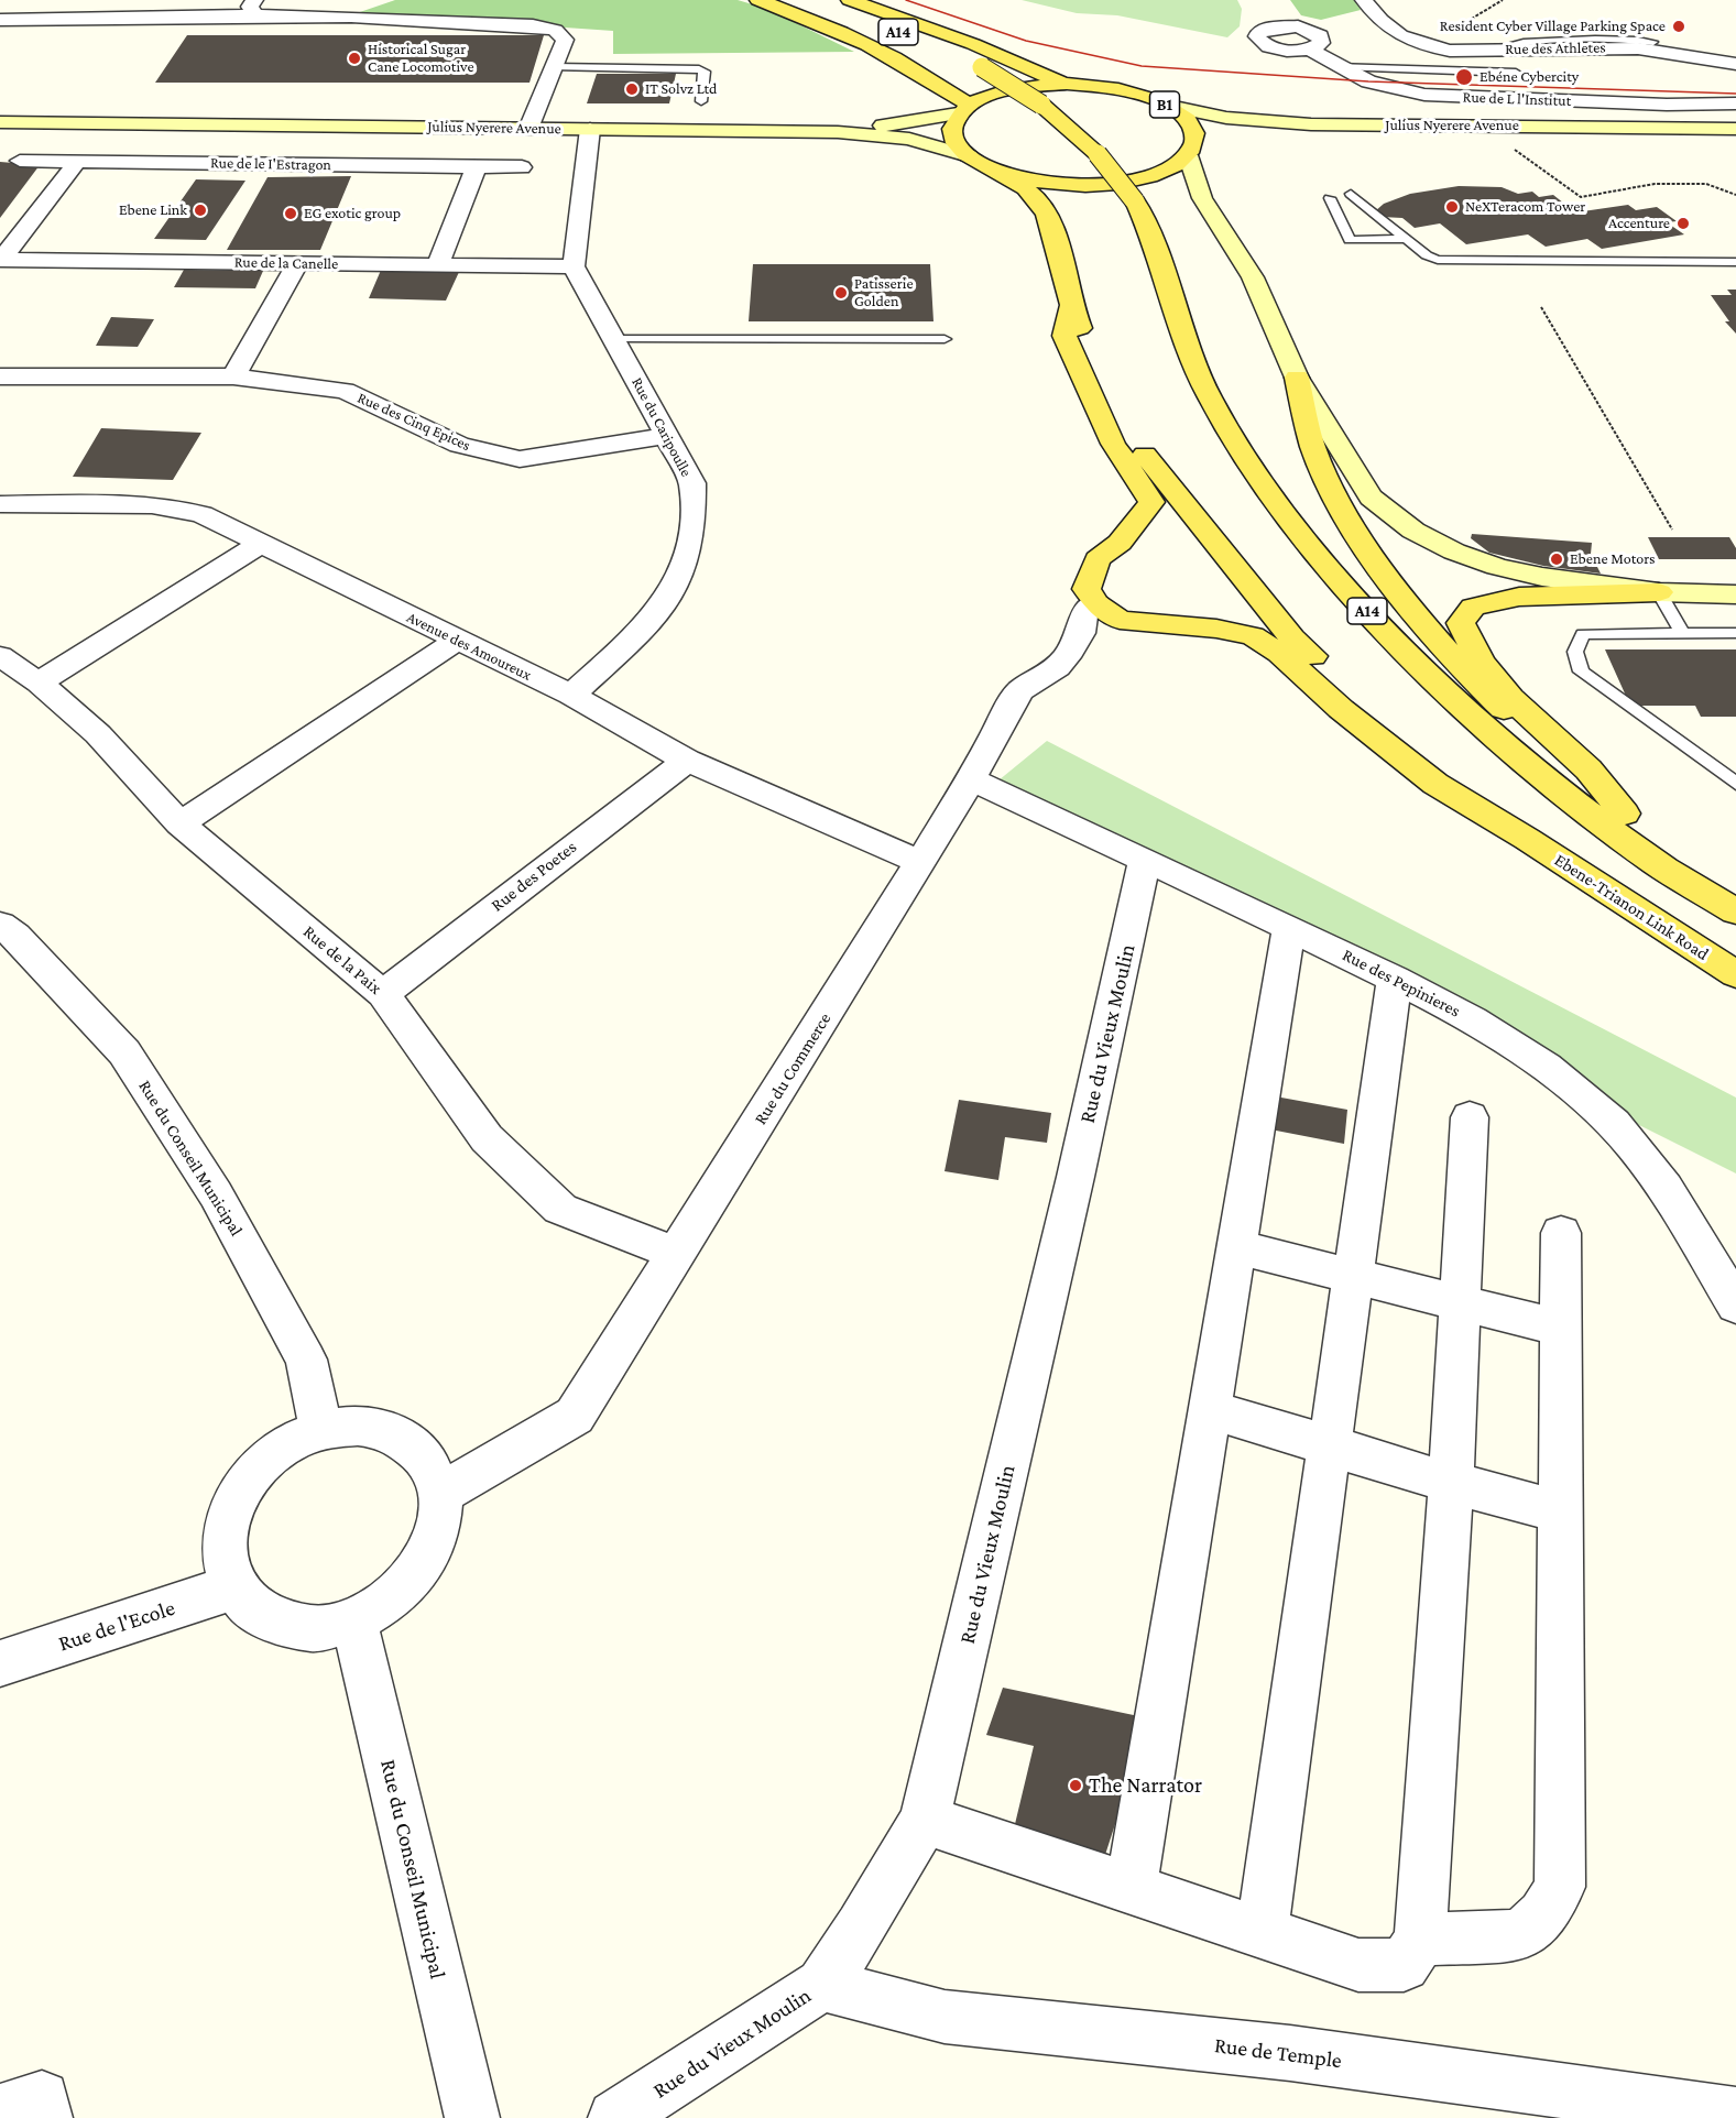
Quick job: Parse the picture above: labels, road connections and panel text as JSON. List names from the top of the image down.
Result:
{
  "streets": {
    "main road": [
      "A14",
      "B1",
      "Julius Nyerere Avenue",
      "Ebene-Trianon Link Road"
    ],
    "street": [
      "Rue des Athletes",
      "Rue de L l'Institut",
      "Rue de le I'Estragon",
      "Rue de la Canelle",
      "Rue des Cinq Epices",
      "Rue du Caripoulle",
      "Avenue des Amoureux",
      "Rue des Poetes",
      "Rue de la Paix",
      "Rue des Pepinieres",
      "Rue du Vieux Moulin",
      "Rue du Commerce",
      "Rue du Conseil Municipal",
      "Rue de l'Ecole",
      "Rue de Temple"
    ]
  },
  "crossings": [
    ["Rue de la Canelle", "Rue du Caripoulle"],
    ["Rue des Cinq Epices", "Rue du Caripoulle"],
    ["Rue du Caripoulle", "Avenue des Amoureux"],
    ["Avenue des Amoureux", "Rue des Poetes"],
    ["Avenue des Amoureux", "Rue du Commerce"],
    ["Rue des Poetes", "Rue de la Paix"],
    ["Rue de la Paix", "Rue du Commerce"],
    ["Rue des Pepinieres", "Rue du Vieux Moulin"],
    ["Rue des Pepinieres", "Rue du Commerce"],
    ["Rue du Vieux Moulin", "Rue de Temple"],
    ["Rue du Commerce", "Rue du Conseil Municipal"],
    ["Rue du Commerce", "Rue de l'Ecole"],
    ["Rue du Conseil Municipal", "Rue de l'Ecole"]
  ],
  "places": [
    "Resident Cyber Village Parking Space",
    "Historical Sugar Cane Locomotive",
    "Ebéne Cybercity",
    "IT Solvz Ltd",
    "NeXTeracom Tower",
    "Ebene Link",
    "EG exotic group",
    "Accenture",
    "Patisserie Golden",
    "Ebene Motors",
    "The Narrator"
  ]
}
